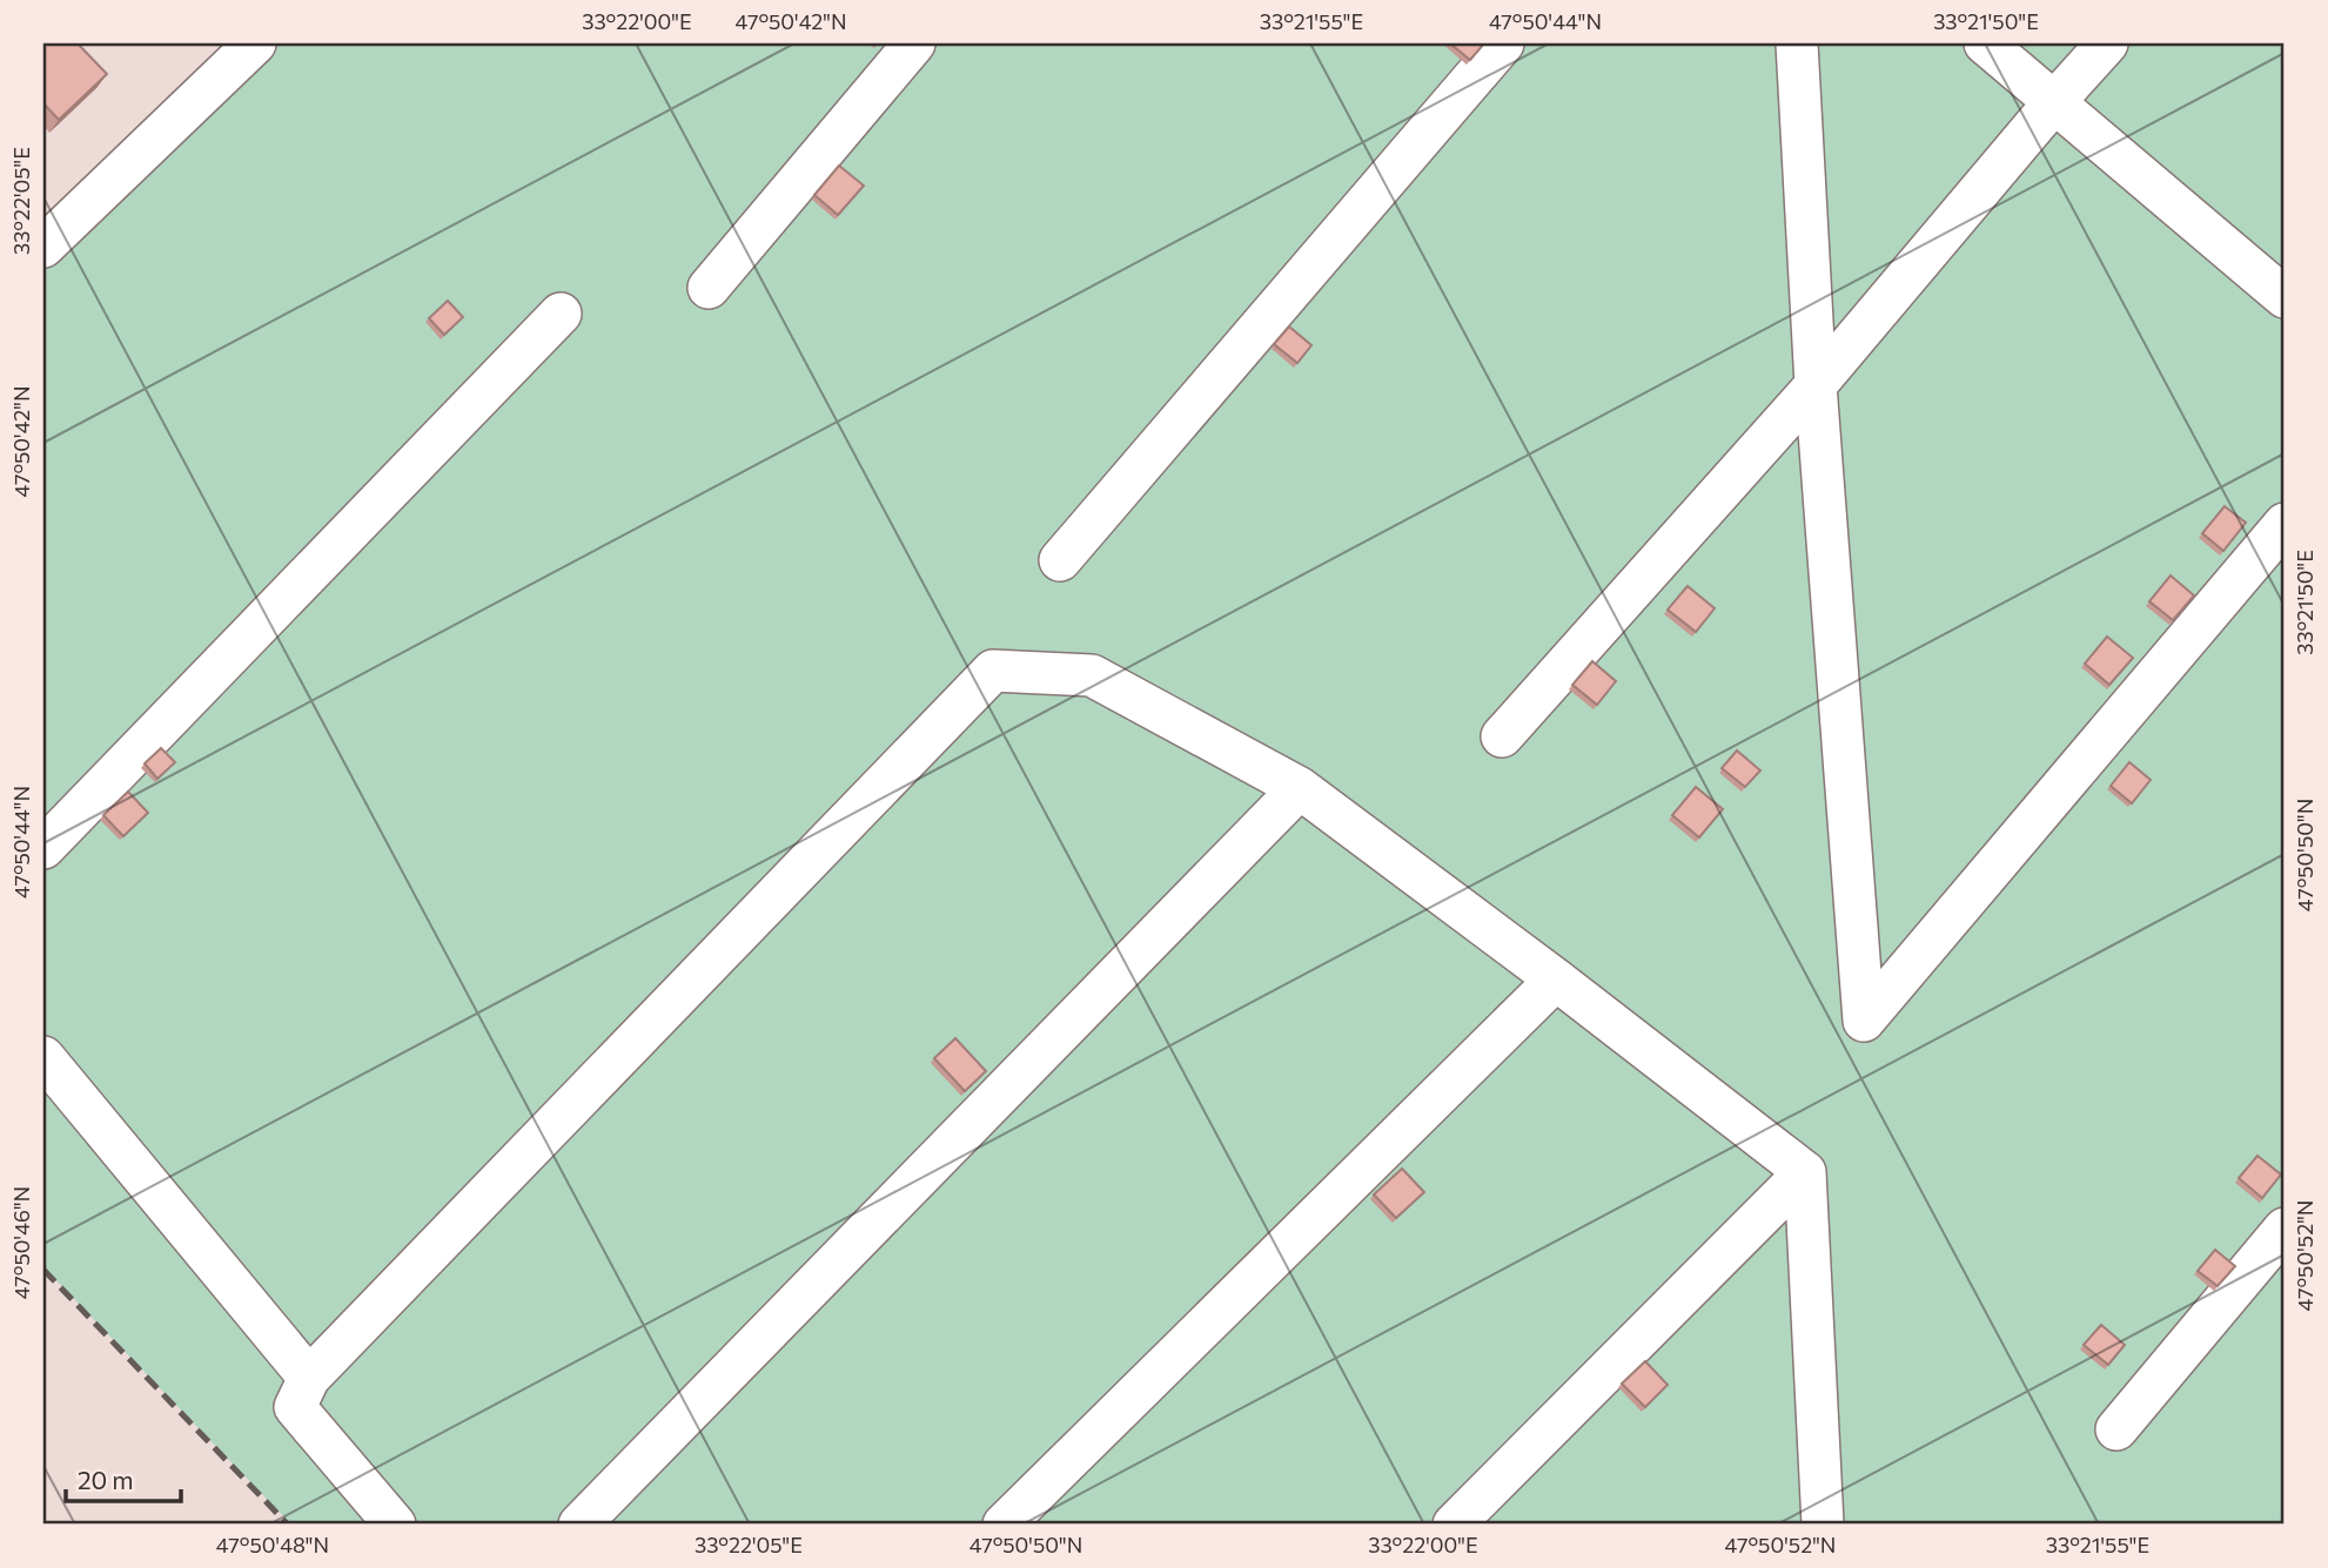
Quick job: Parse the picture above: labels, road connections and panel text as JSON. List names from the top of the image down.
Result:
{
  "scale_bar": "20 m",
  "coordinates": [
    "33°22'00\"E",
    "47°50'42\"N",
    "33°21'55\"E",
    "47°50'44\"N",
    "33°21'50\"E",
    "33°22'05\"E",
    "47°50'50\"N",
    "47°50'46\"N",
    "47°50'52\"N",
    "47°50'48\"N"
  ]
}
